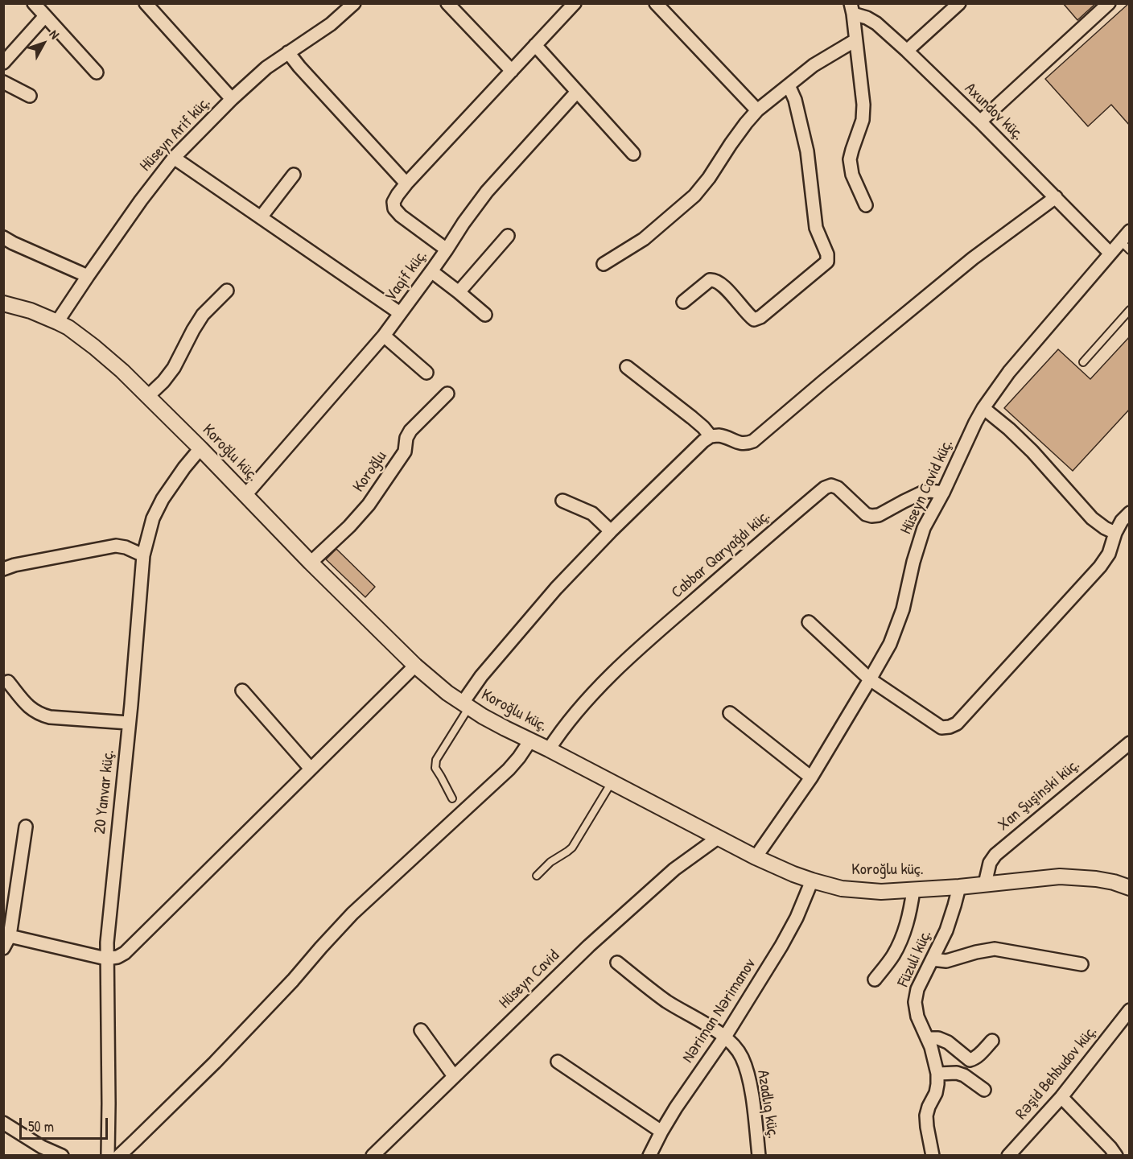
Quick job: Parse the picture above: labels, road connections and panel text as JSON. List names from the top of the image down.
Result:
{
  "streets": {
    "street": [
      "Axundov küç.",
      "Hüseyn Arif küç.",
      "Vaqif küç.",
      "Koroğlu küç.",
      "Koroğlu",
      "Hüseyn Cavid küç.",
      "Cabbar Qaryağdı küç.",
      "20 Yanvar küç.",
      "Xan Şuşinski küç.",
      "Füzuli küç.",
      "Hüseyn Cavid",
      "Nəriman Nərimanov",
      "Rəşid Behbudov küç.",
      "Azadlıq küç."
    ]
  },
  "crossings": [
    ["Axundov küç.", "Hüseyn Cavid küç."],
    ["Hüseyn Arif küç.", "Koroğlu küç."],
    ["Vaqif küç.", "Koroğlu küç."],
    ["Koroğlu küç.", "Koroğlu"],
    ["Koroğlu küç.", "Hüseyn Cavid küç."],
    ["Koroğlu küç.", "Cabbar Qaryağdı küç."],
    ["Koroğlu küç.", "20 Yanvar küç."],
    ["Koroğlu küç.", "Xan Şuşinski küç."],
    ["Koroğlu küç.", "Füzuli küç."],
    ["Koroğlu küç.", "Hüseyn Cavid"],
    ["Koroğlu küç.", "Nəriman Nərimanov"],
    ["Hüseyn Cavid küç.", "Cabbar Qaryağdı küç."],
    ["Nəriman Nərimanov", "Azadlıq küç."]
  ],
  "scale_bar": "50 m",
  "north": "top right"
}
